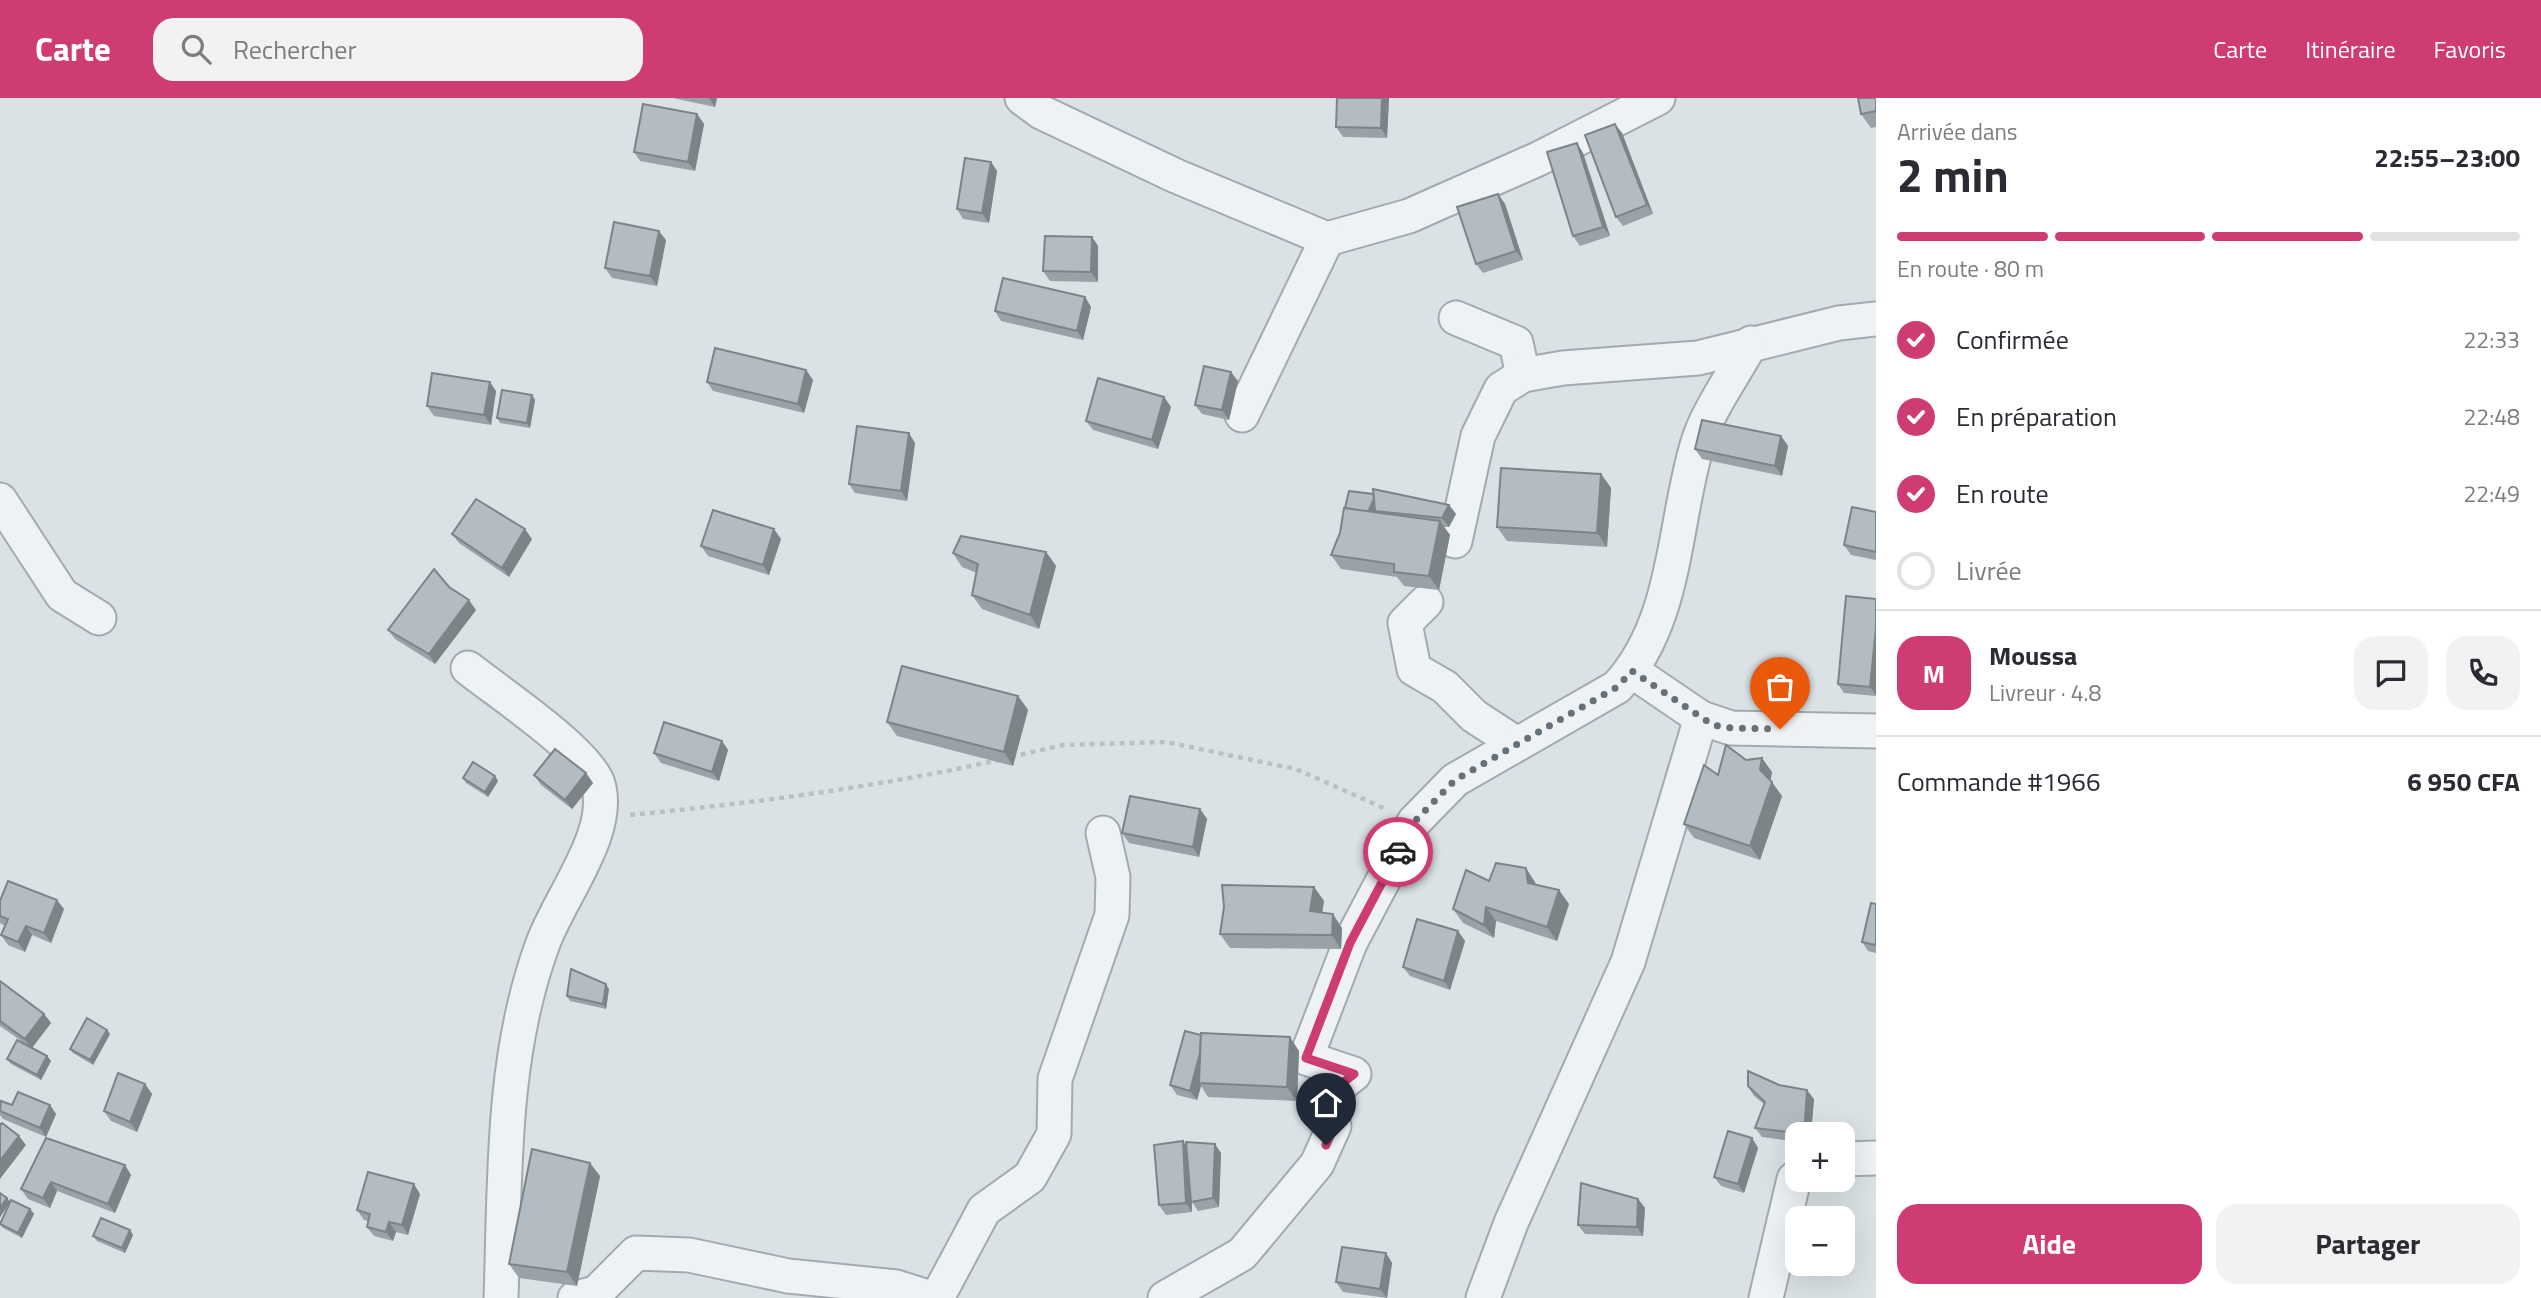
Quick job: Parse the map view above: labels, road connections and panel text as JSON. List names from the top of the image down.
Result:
{
  "page": {
    "header": "Carte",
    "search": "Rechercher",
    "nav": ["Carte", "Itinéraire", "Favoris"],
    "heading": ["2 min", "Arrivée dans", "22:55–23:00"],
    "panel": [
      "Moussa",
      "Livreur · 4.8",
      "Commande #1966",
      "6 950 CFA"
    ],
    "bar": "En route · 80 m",
    "list": [
      ["Confirmée", "22:33"],
      ["En préparation", "22:48"],
      ["En route", "22:49"],
      "Livrée"
    ],
    "round": "M",
    "map_buttons": ["+", "−"],
    "buttons": ["Aide", "Partager"]
  }
}
